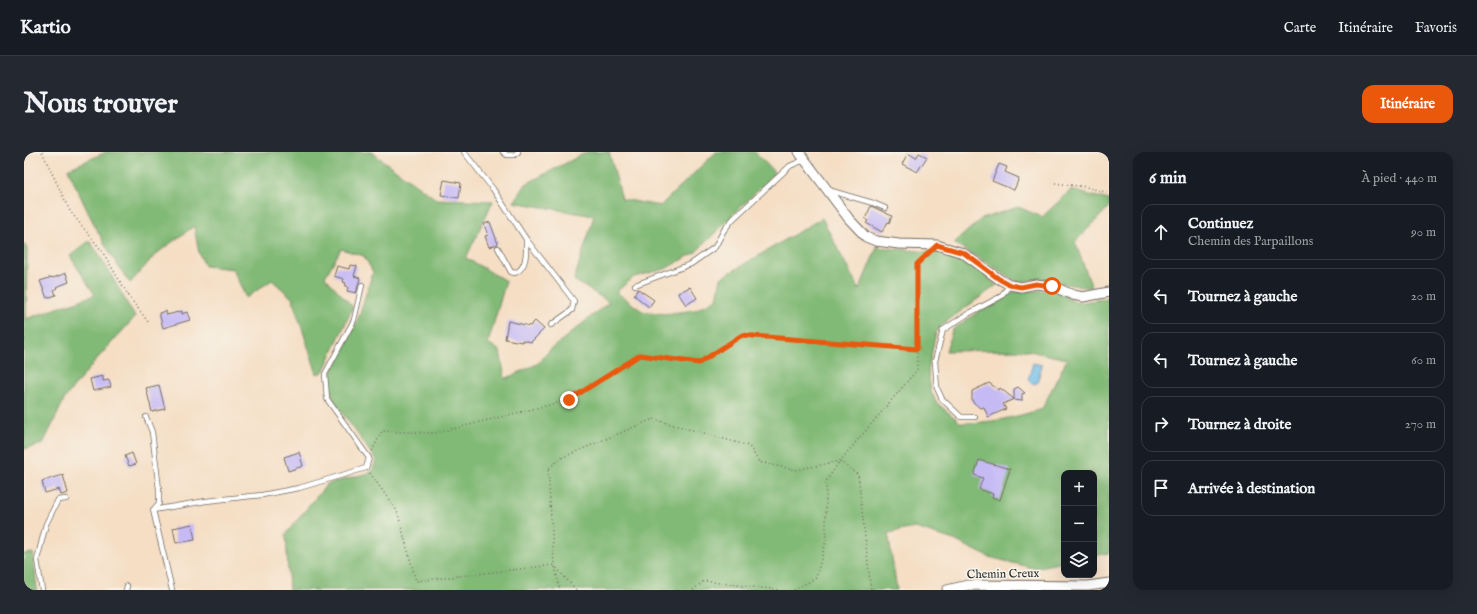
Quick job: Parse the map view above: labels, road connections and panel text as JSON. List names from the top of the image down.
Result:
{
  "streets": {
    "street": ["Chemin Creux"]
  },
  "page": {
    "header": "Kartio",
    "nav": ["Carte", "Itinéraire", "Favoris"],
    "buttons": "Itinéraire",
    "title": "Nous trouver",
    "heading": ["6 min", "À pied · 440 m"],
    "list": [
      ["Continuez", "Chemin des Parpaillons", "90 m"],
      ["Tournez à gauche", "20 m"],
      ["Tournez à gauche", "60 m"],
      ["Tournez à droite", "270 m"],
      "Arrivée à destination"
    ],
    "map_buttons": ["+", "−"]
  }
}
